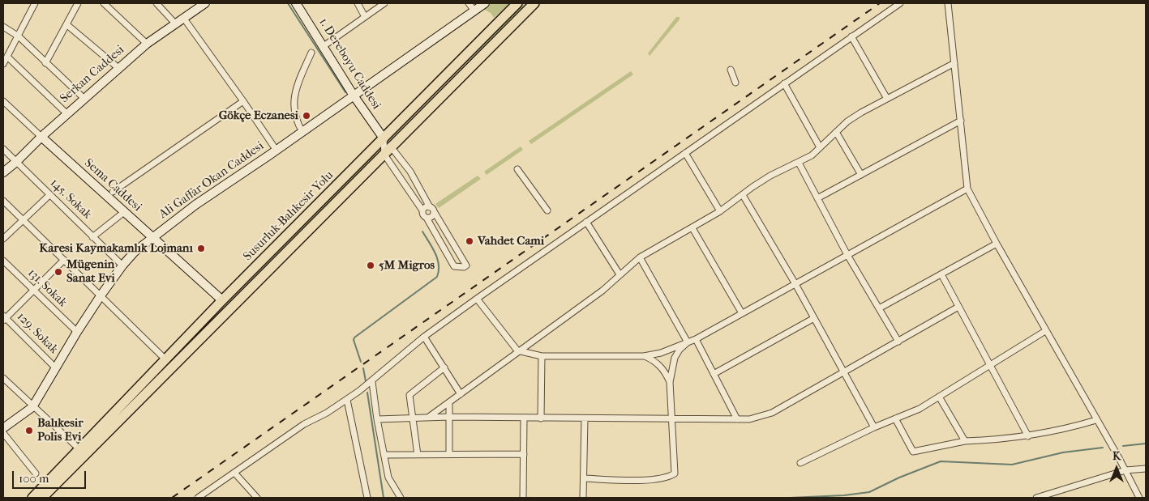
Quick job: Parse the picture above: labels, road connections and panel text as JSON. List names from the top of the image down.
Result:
{
  "streets": {
    "highway": ["Susurluk-Balıkesir Yolu"],
    "main road": [
      "1. Dereboyu Caddesi",
      "Serkan Caddesi",
      "Ali Gaffar Okan Caddesi",
      "Sema Caddesi"
    ],
    "street": ["145. Sokak", "131. Sokak", "129. Sokak"]
  },
  "crossings": [
    ["1. Dereboyu Caddesi", "Ali Gaffar Okan Caddesi"],
    ["1. Dereboyu Caddesi", "Susurluk-Balıkesir Yolu"],
    ["Serkan Caddesi", "Sema Caddesi"],
    ["Serkan Caddesi", "145. Sokak"],
    ["Ali Gaffar Okan Caddesi", "Sema Caddesi"],
    ["Ali Gaffar Okan Caddesi", "145. Sokak"],
    ["Ali Gaffar Okan Caddesi", "131. Sokak"],
    ["Ali Gaffar Okan Caddesi", "129. Sokak"],
    ["Sema Caddesi", "Susurluk-Balıkesir Yolu"]
  ],
  "places": [
    "Gökçe Eczanesi",
    "Vahdet Cami",
    "Karesi Kaymakamlık Lojmanı",
    "5M Migros",
    "Mügenin Sanat Evi",
    "Balıkesir Polis Evi"
  ],
  "scale_bar": "100 m",
  "north": "top"
}
